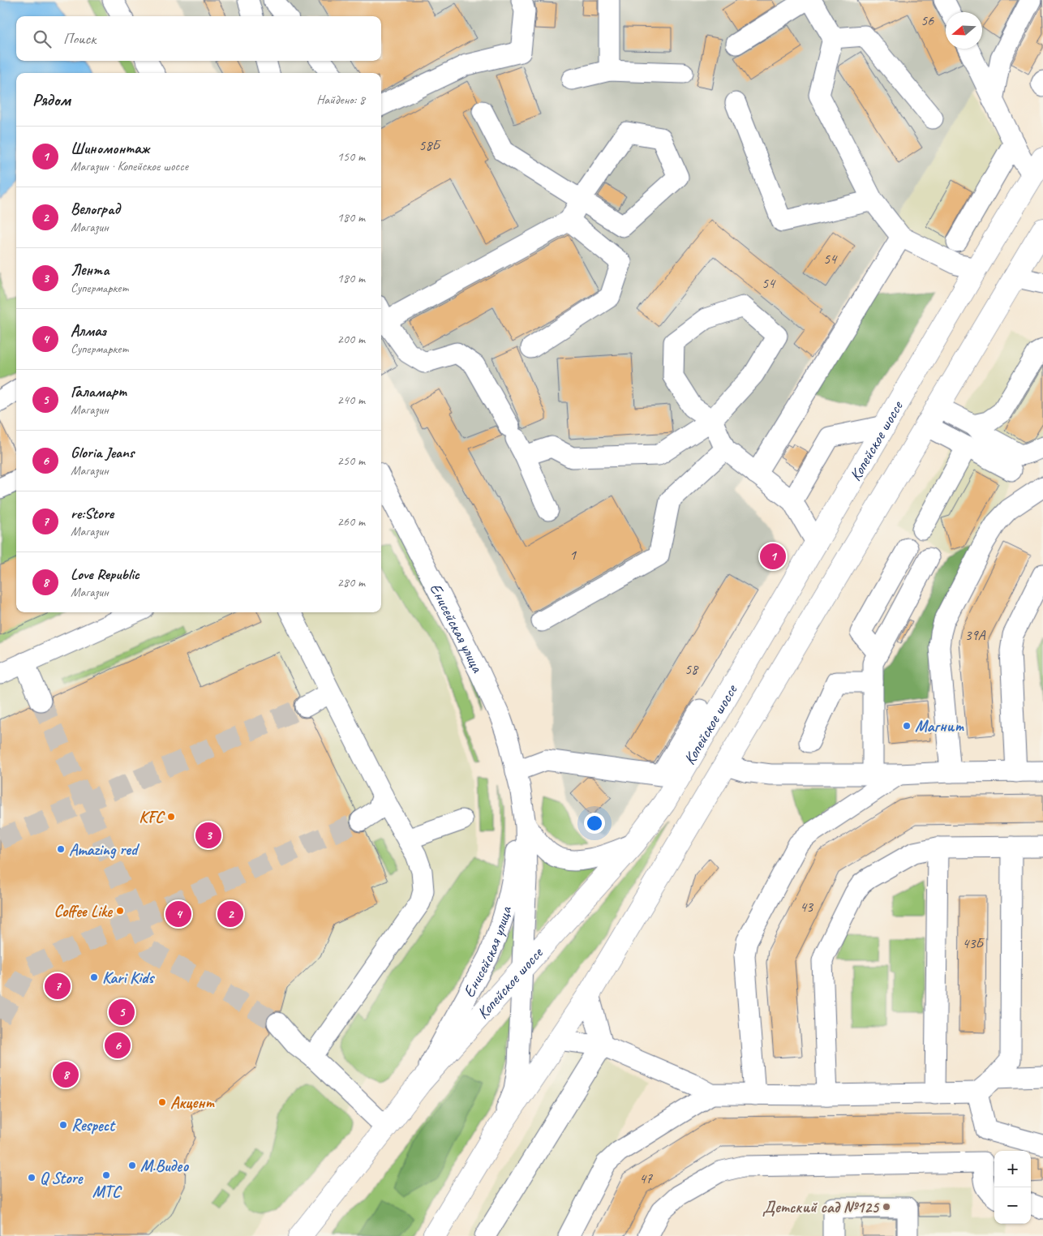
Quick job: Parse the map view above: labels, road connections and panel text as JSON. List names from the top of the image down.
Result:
{
  "streets": {
    "main road": ["Копейское шоссе"],
    "street": ["Енисейская улица"]
  },
  "crossings": [
    ["Копейское шоссе", "Енисейская улица"]
  ],
  "places": [
    "Магнит",
    "KFC",
    "Amazing red",
    "Coffee Like",
    "Kari Kids",
    "Акцент",
    "Respect",
    "М.Видео",
    "МТС",
    "Q Store",
    "Детский сад №125"
  ],
  "house_numbers": [
    "56",
    "58Б",
    "54",
    "54",
    "1",
    "39А",
    "58",
    "43",
    "43Б",
    "47"
  ],
  "north": "left",
  "page": {
    "search": "Поиск",
    "heading": ["Рядом", "Найдено: 8"],
    "list": [
      {
        "mark": "1",
        "name": "Шиномонтаж",
        "note": "Магазин · Копейское шоссе",
        "value": "150 m"
      },
      {
        "mark": "2",
        "name": "Велоград",
        "note": "Магазин",
        "value": "180 m"
      },
      {
        "mark": "3",
        "name": "Лента",
        "note": "Супермаркет",
        "value": "180 m"
      },
      {
        "mark": "4",
        "name": "Алмаз",
        "note": "Супермаркет",
        "value": "200 m"
      },
      {
        "mark": "5",
        "name": "Галамарт",
        "note": "Магазин",
        "value": "240 m"
      },
      {
        "mark": "6",
        "name": "Gloria Jeans",
        "note": "Магазин",
        "value": "250 m"
      },
      {
        "mark": "7",
        "name": "re:Store",
        "note": "Магазин",
        "value": "260 m"
      },
      {
        "mark": "8",
        "name": "Love Republic",
        "note": "Магазин",
        "value": "280 m"
      }
    ],
    "pins": [
      "1",
      "3",
      "2",
      "4",
      "7",
      "5",
      "6",
      "8"
    ],
    "map_buttons": ["+", "−"]
  }
}
